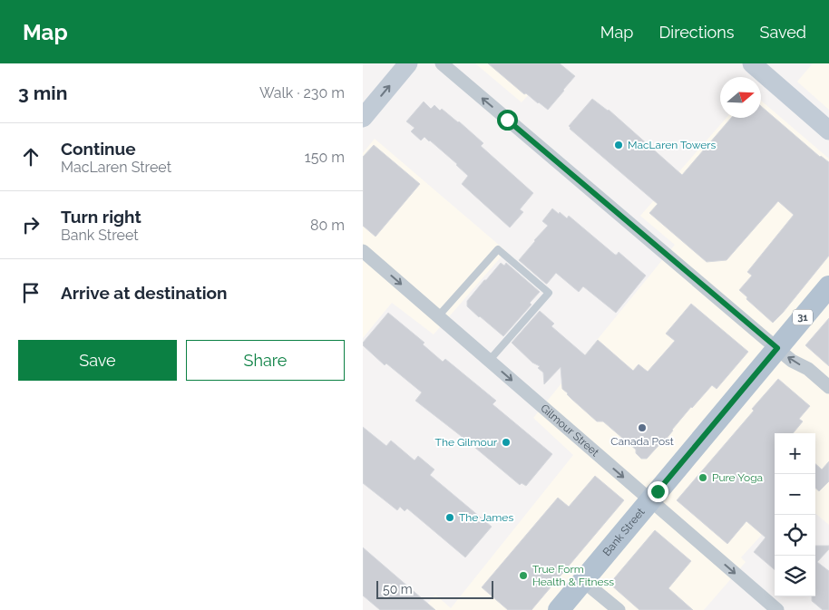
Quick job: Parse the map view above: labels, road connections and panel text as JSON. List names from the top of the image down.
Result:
{
  "streets": {
    "main road": ["31", "Bank Street"],
    "street": ["Gilmour Street"]
  },
  "crossings": [
    ["Gilmour Street", "Bank Street"]
  ],
  "one_way": ["Gilmour Street"],
  "places": [
    "MacLaren Towers",
    "Canada Post",
    "The Gilmour",
    "Pure Yoga",
    "The James",
    "True Form Health & Fitness"
  ],
  "scale_bar": "50 m",
  "north": "right",
  "page": {
    "header": "Map",
    "nav": ["Map", "Directions", "Saved"],
    "heading": ["3 min", "Walk · 230 m"],
    "list": [
      ["Continue", "MacLaren Street", "150 m"],
      ["Turn right", "Bank Street", "80 m"],
      "Arrive at destination"
    ],
    "buttons": ["Save", "Share"],
    "map_buttons": ["+", "−"],
    "scale": "50 m"
  }
}
